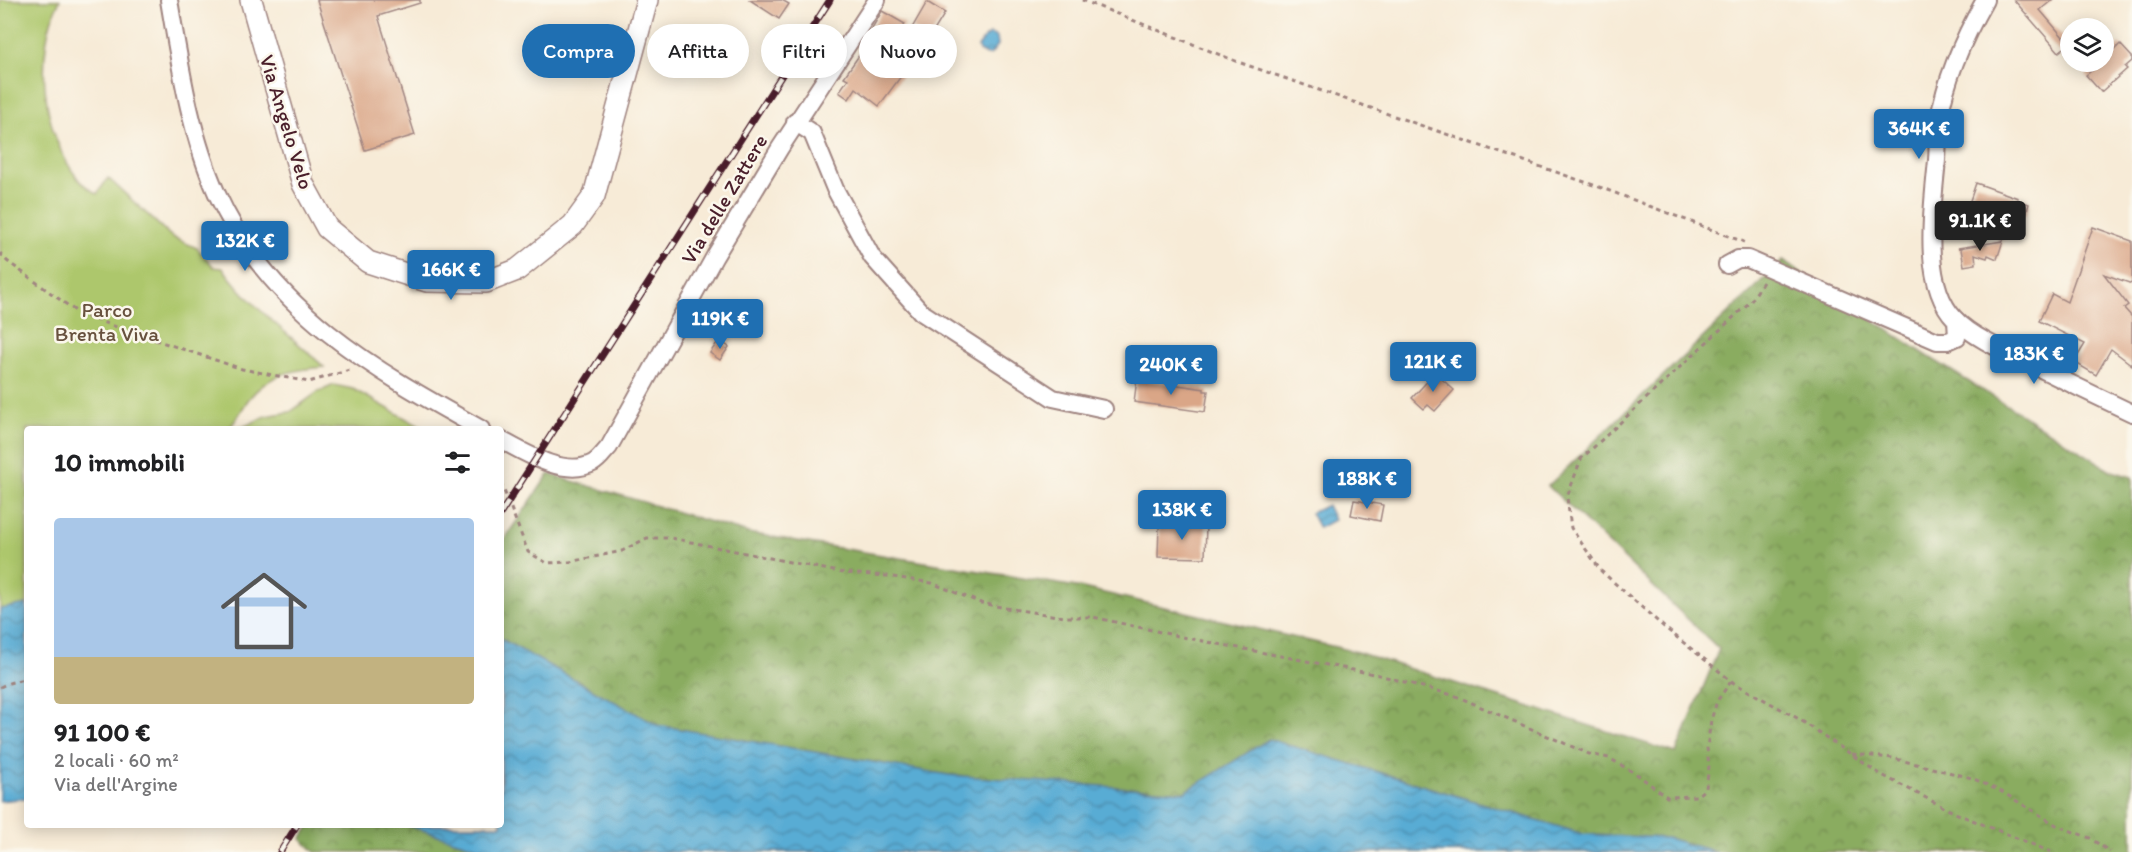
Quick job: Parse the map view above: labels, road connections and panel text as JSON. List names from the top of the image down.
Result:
{
  "streets": {
    "main road": ["Via Angelo Velo"],
    "street": ["Via delle Zattere"]
  },
  "parks": ["Parco Brenta Viva"],
  "page": {
    "chip": [
      "Compra",
      "Affitta",
      "Filtri",
      "Nuovo"
    ],
    "price": [
      "364K €",
      "91.1K €",
      "132K €",
      "166K €",
      "119K €",
      "183K €",
      "121K €",
      "240K €",
      "188K €",
      "138K €"
    ],
    "heading": "10 immobili",
    "list": [
      {
        "name": "91 100 €",
        "note": "2 locali · 60 m² · Via dell'Argine"
      }
    ]
  }
}
